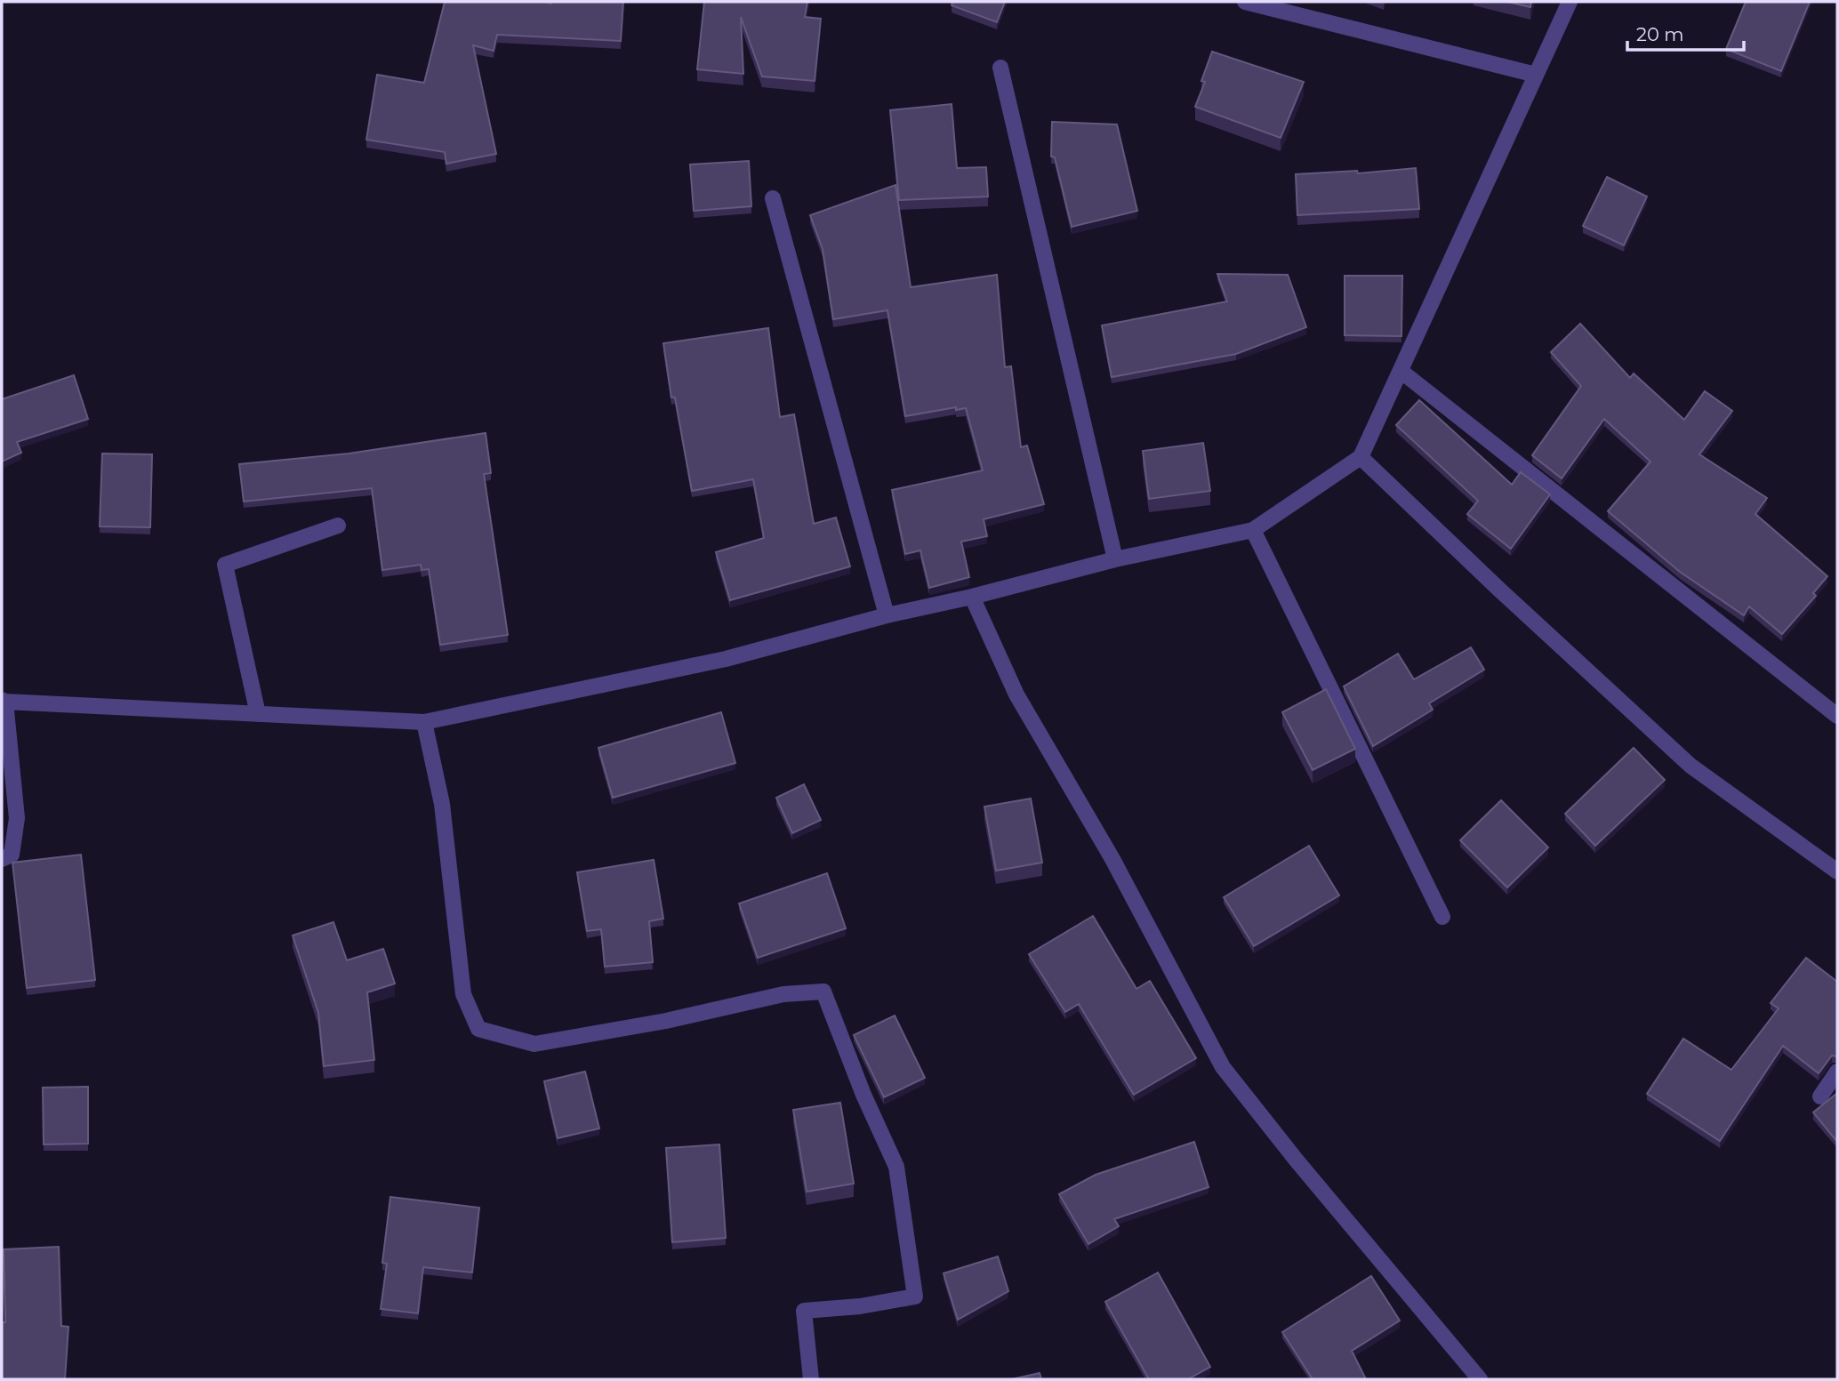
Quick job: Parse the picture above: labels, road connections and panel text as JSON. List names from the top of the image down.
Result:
{
  "scale_bar": "20 m"
}
